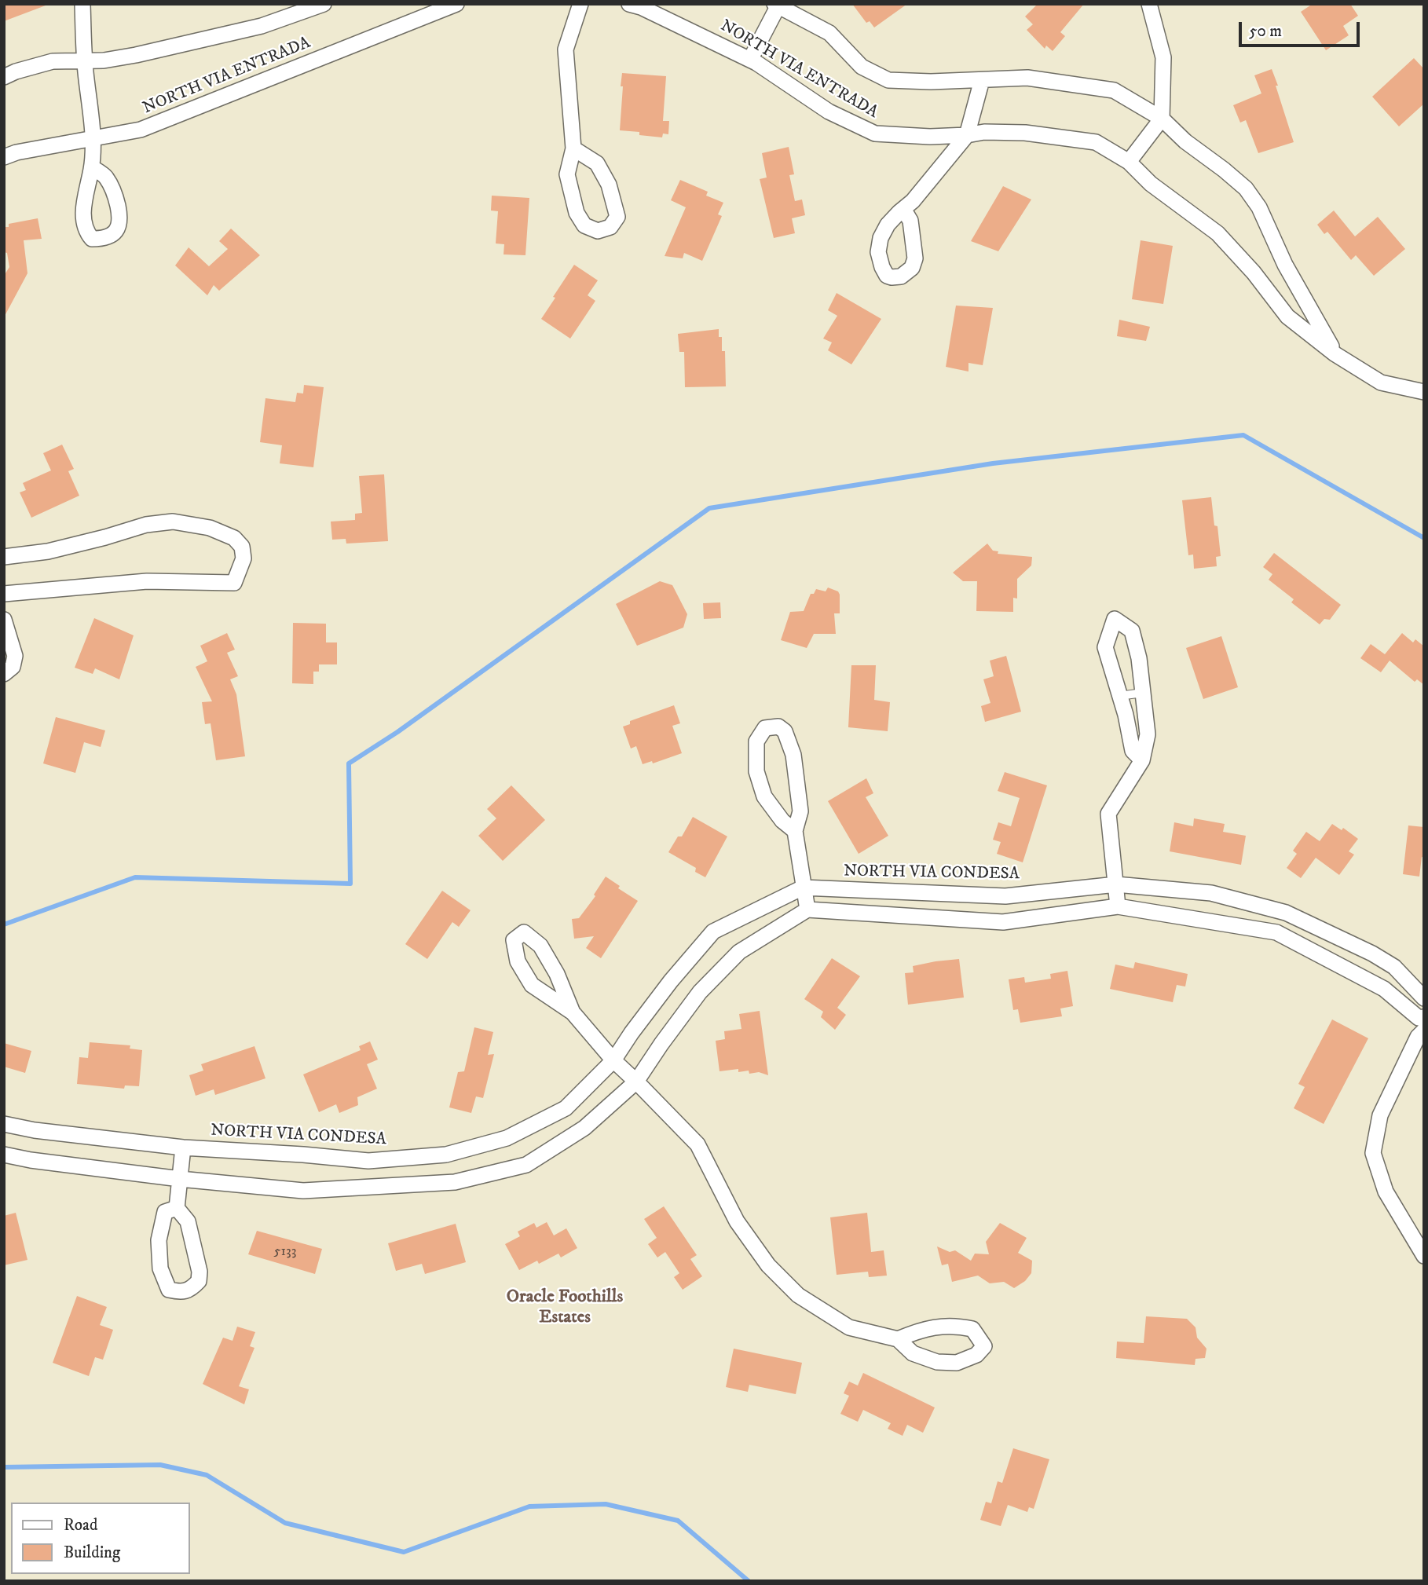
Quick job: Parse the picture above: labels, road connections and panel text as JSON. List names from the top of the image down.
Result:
{
  "streets": {
    "street": ["NORTH VIA ENTRADA", "NORTH VIA CONDESA"]
  },
  "districts": ["Oracle Foothills Estates"],
  "house_numbers": ["5133"],
  "legend": ["Road", "Building"],
  "scale_bar": "50 m"
}
